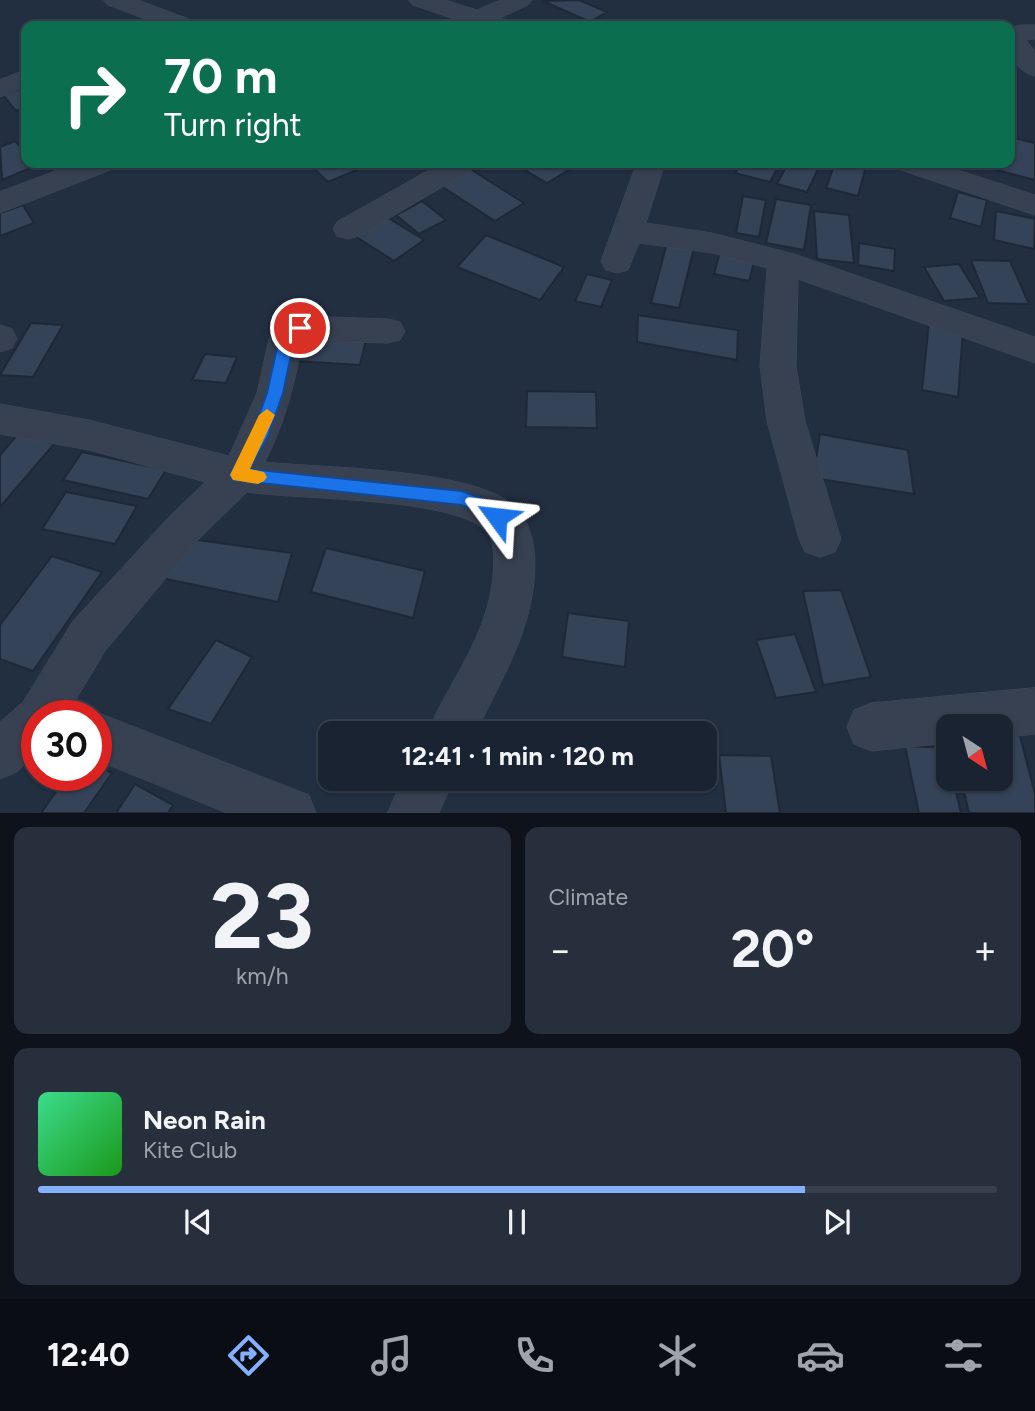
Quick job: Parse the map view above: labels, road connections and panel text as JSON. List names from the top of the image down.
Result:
{
  "north": "bottom right",
  "page": {
    "turn": ["70 m", "Turn right"],
    "limit": "30",
    "trip": "12:41 · 1 min · 120 m",
    "tile": [
      ["23", "km/h"],
      "Climate"
    ],
    "heat": ["−", "20°", "+"],
    "song": ["Neon Rain", "Kite Club"],
    "tabs": "12:40"
  }
}
